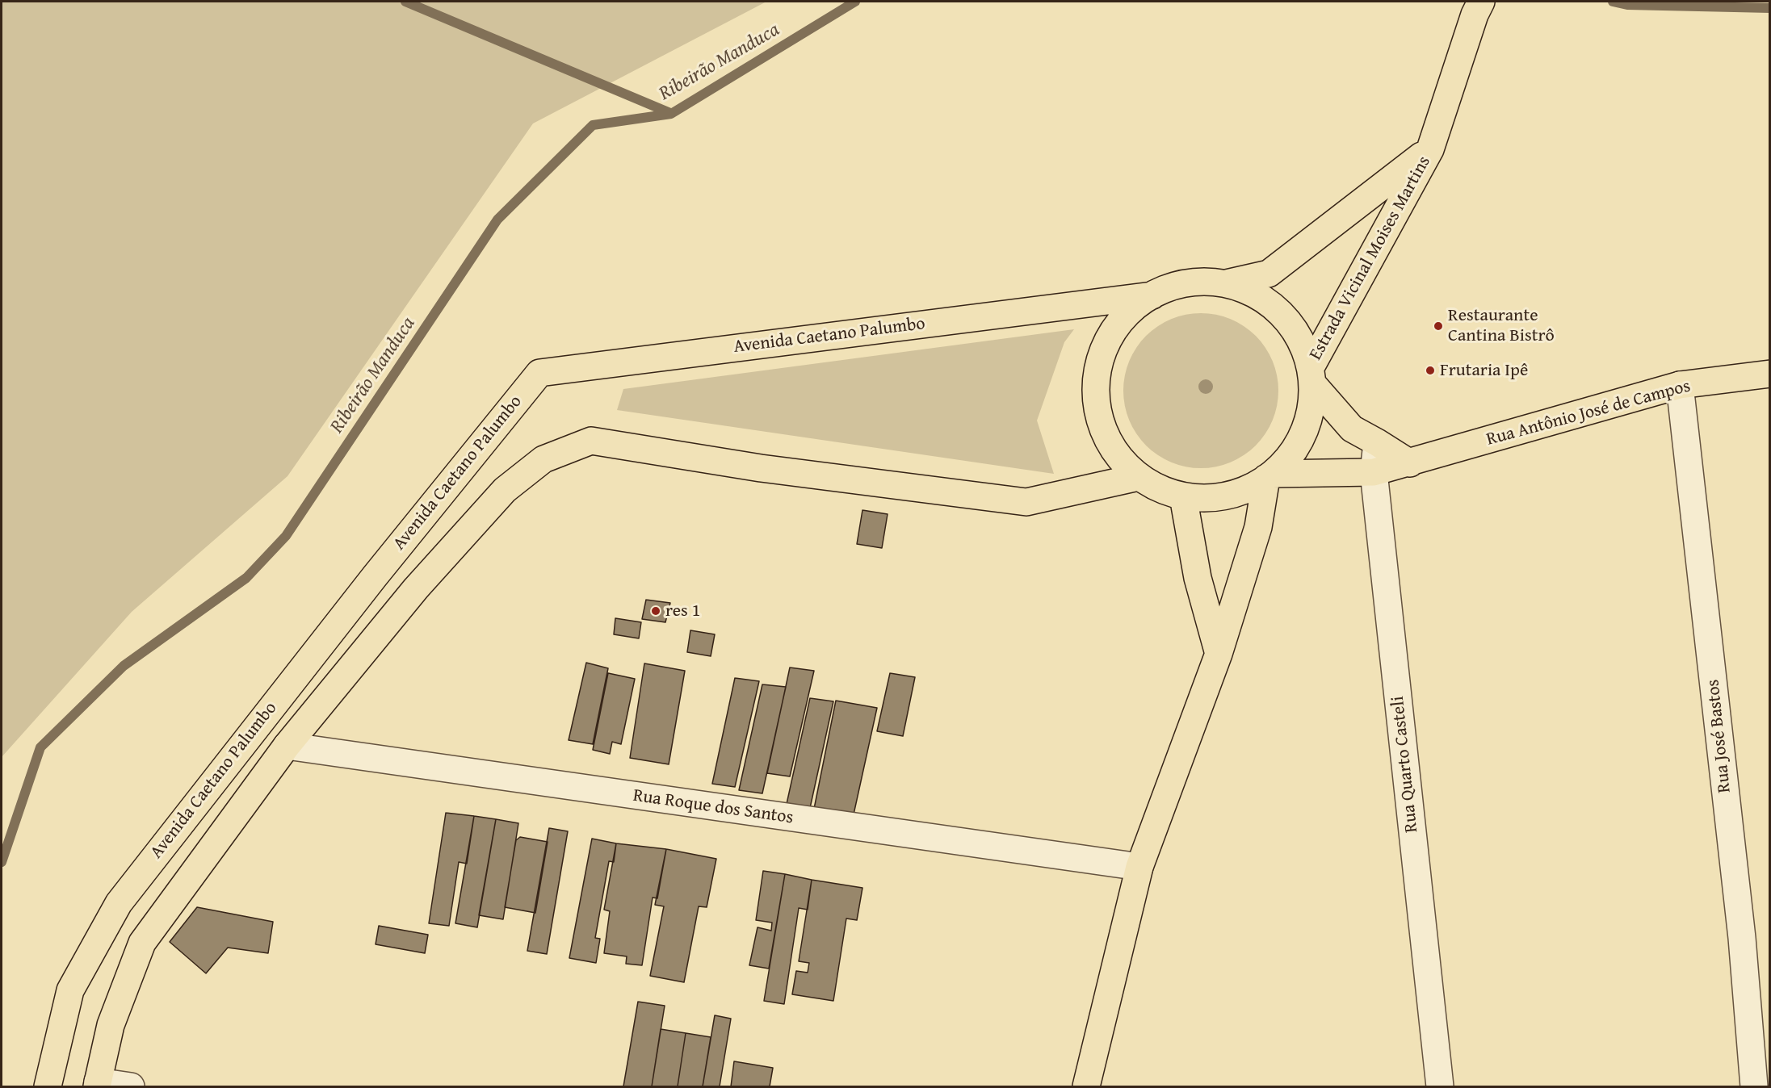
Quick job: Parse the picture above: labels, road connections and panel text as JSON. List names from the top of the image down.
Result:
{
  "streets": {
    "main road": ["Estrada Vicinal Moises Martins", "Avenida Caetano Palumbo", "Rua Antônio José de Campos"],
    "street": ["Rua José Bastos", "Rua Quarto Casteli", "Rua Roque dos Santos"]
  },
  "crossings": [
    ["Avenida Caetano Palumbo", "Rua Roque dos Santos"],
    ["Rua Antônio José de Campos", "Rua José Bastos"],
    ["Rua Antônio José de Campos", "Rua Quarto Casteli"]
  ],
  "water": ["Ribeirão Manduca"],
  "places": ["Restaurante Cantina Bistrô", "Frutaria Ipê", "res 1"]
}
